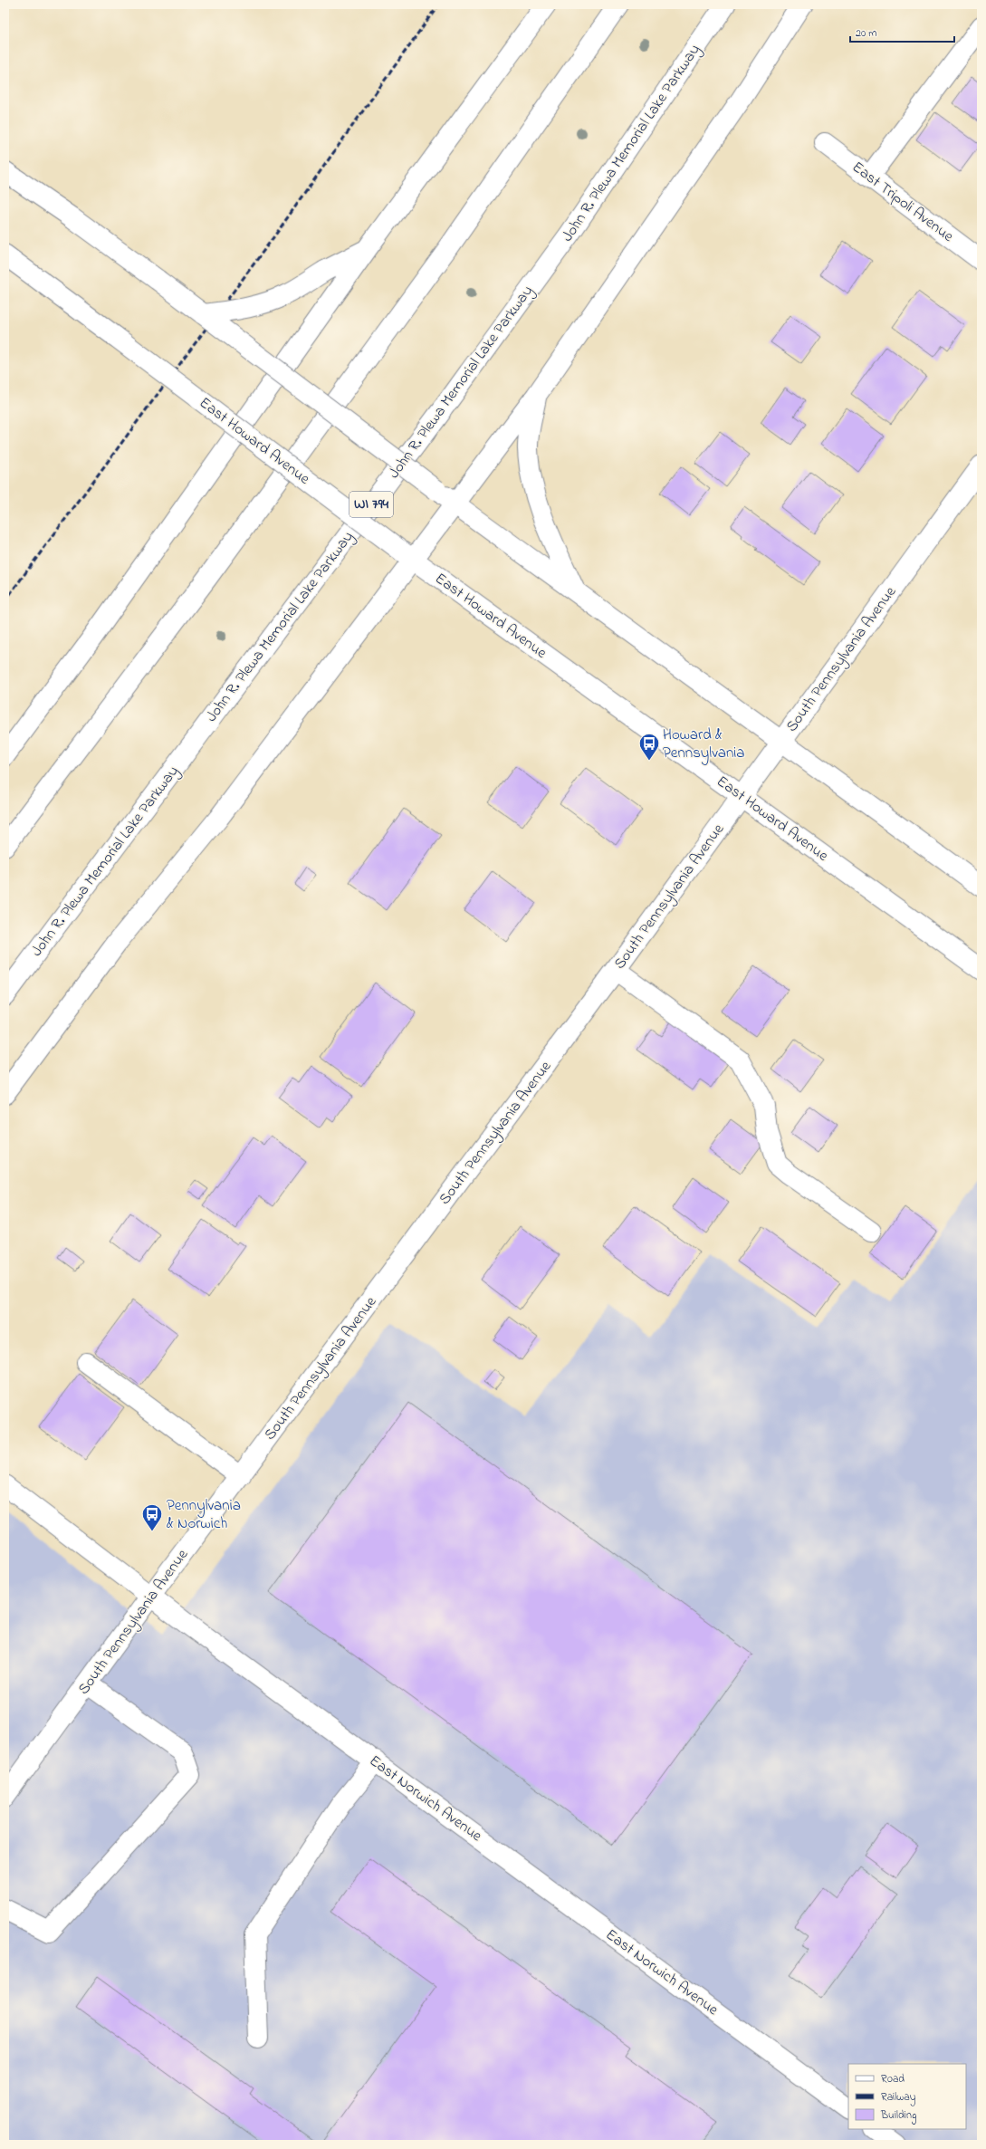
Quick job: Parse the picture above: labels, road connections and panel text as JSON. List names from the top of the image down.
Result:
{
  "streets": {
    "main road": [
      "John R. Plewa Memorial Lake Parkway",
      "East Tripoli Avenue",
      "East Howard Avenue",
      "WI 794",
      "South Pennsylvania Avenue",
      "East Norwich Avenue"
    ]
  },
  "crossings": [
    ["East Howard Avenue", "South Pennsylvania Avenue"],
    ["South Pennsylvania Avenue", "East Norwich Avenue"]
  ],
  "places": {
    "bus stop": ["Howard & Pennsylvania", "Pennylvania & Norwich"]
  },
  "legend": ["Road", "Railway", "Building"],
  "scale_bar": "20 m"
}
